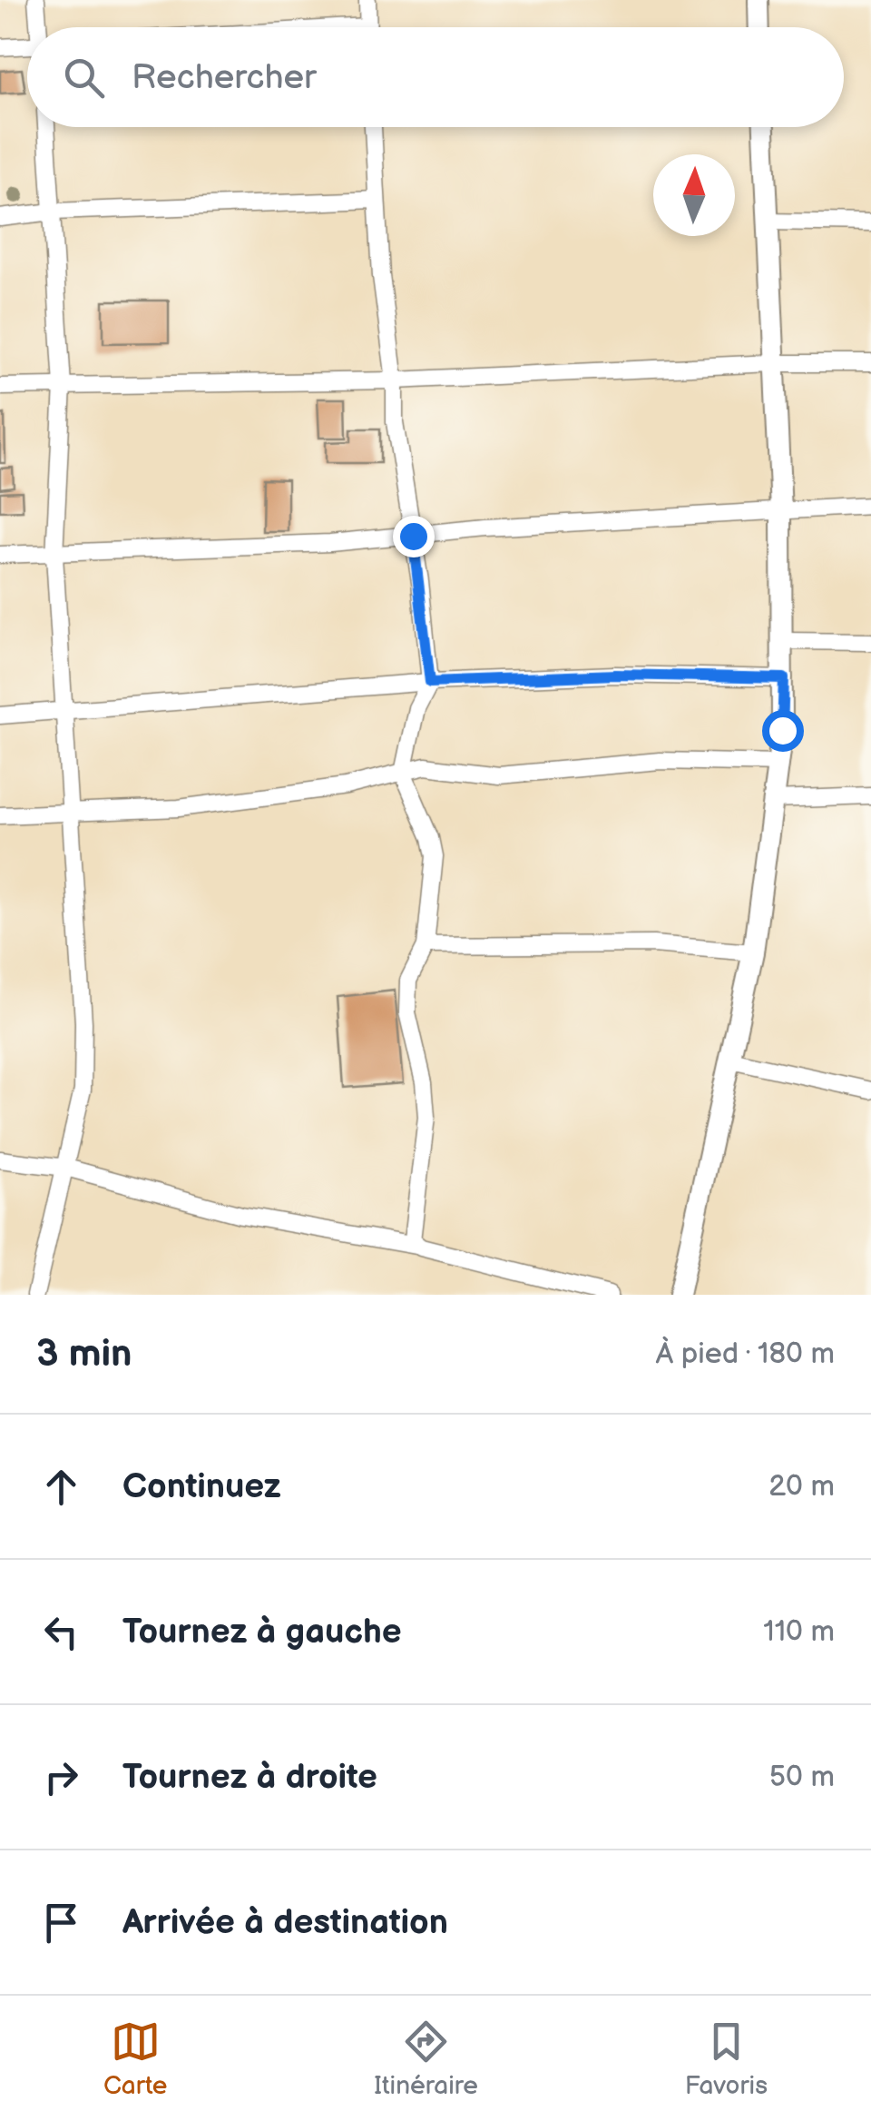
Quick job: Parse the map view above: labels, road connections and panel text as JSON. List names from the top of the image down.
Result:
{
  "north": "top",
  "page": {
    "search": "Rechercher",
    "heading": ["3 min", "À pied · 180 m"],
    "list": [
      ["Continuez", "20 m"],
      ["Tournez à gauche", "110 m"],
      ["Tournez à droite", "50 m"],
      "Arrivée à destination"
    ],
    "nav": ["Carte", "Itinéraire", "Favoris"]
  }
}
